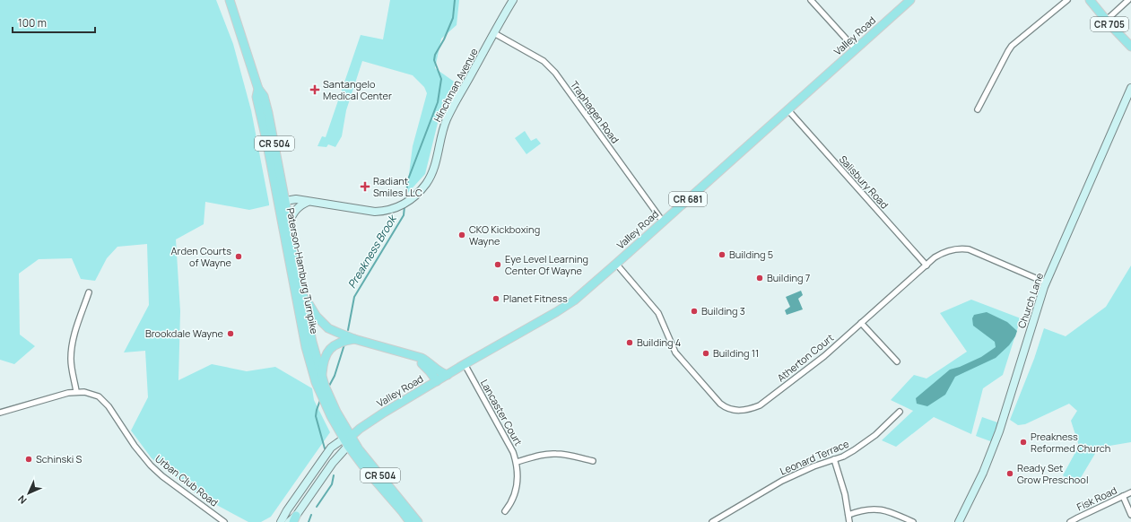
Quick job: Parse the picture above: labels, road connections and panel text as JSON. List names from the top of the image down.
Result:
{
  "streets": {
    "main road": [
      "CR 705",
      "Valley Road",
      "CR 504",
      "CR 681",
      "Paterson-Hamburg Turnpike"
    ],
    "street": [
      "Hinchman Avenue",
      "Traphagen Road",
      "Salisbury Road",
      "Church Lane",
      "Atherton Court",
      "Lancaster Court",
      "Leonard Terrace",
      "Urban Club Road",
      "Fisk Road"
    ]
  },
  "crossings": [
    ["Valley Road", "Traphagen Road"],
    ["Valley Road", "CR 504"],
    ["Valley Road", "Salisbury Road"],
    ["Valley Road", "Paterson-Hamburg Turnpike"],
    ["Valley Road", "Atherton Court"],
    ["Valley Road", "Lancaster Court"],
    ["Hinchman Avenue", "Traphagen Road"],
    ["Hinchman Avenue", "CR 504"],
    ["Hinchman Avenue", "Paterson-Hamburg Turnpike"],
    ["CR 504", "Paterson-Hamburg Turnpike"],
    ["Salisbury Road", "Atherton Court"],
    ["Church Lane", "Atherton Court"]
  ],
  "water": ["Preakness Brook"],
  "places": {
    "health": ["Santangelo Medical Center", "Radiant Smiles LLC"],
    "other": [
      "CKO Kickboxing Wayne",
      "Building 5",
      "Arden Courts of Wayne",
      "Eye Level Learning Center Of Wayne",
      "Building 7",
      "Planet Fitness",
      "Building 3",
      "Brookdale Wayne",
      "Building 4",
      "Building 11",
      "Preakness Reformed Church",
      "Schinski S",
      "Ready Set Grow Preschool"
    ]
  },
  "scale_bar": "100 m",
  "north": "bottom left"
}
